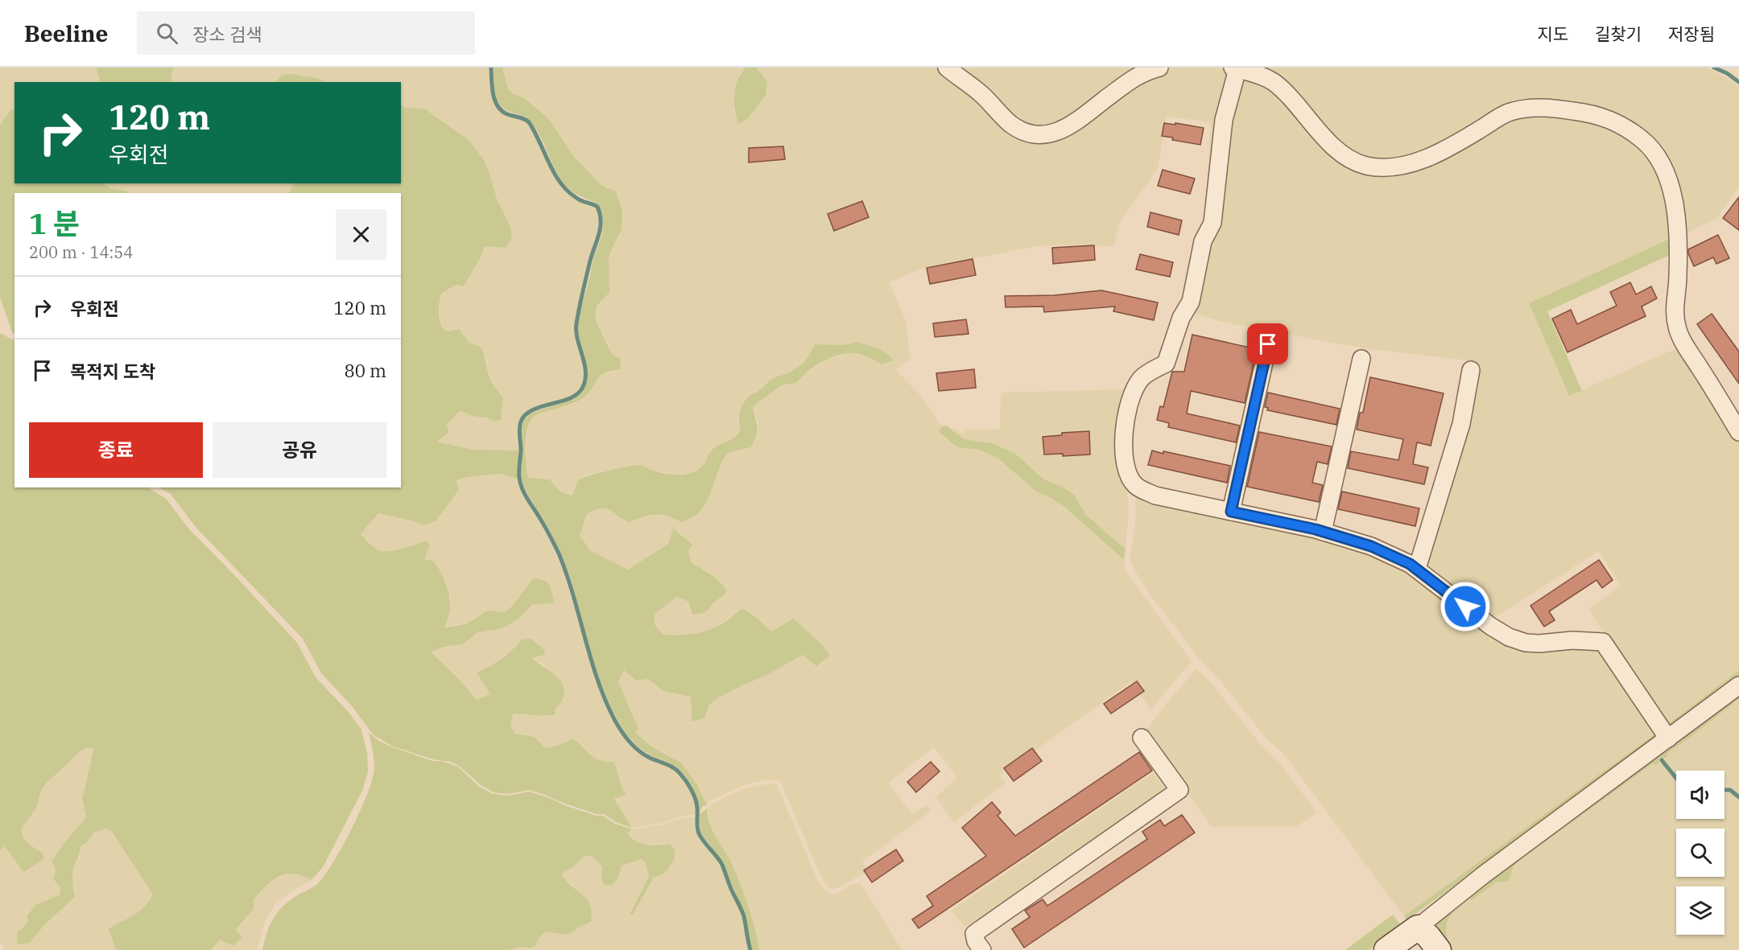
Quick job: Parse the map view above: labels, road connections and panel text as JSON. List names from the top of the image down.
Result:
{
  "page": {
    "header": "Beeline",
    "search": "장소 검색",
    "nav": ["지도", "길찾기", "저장됨"],
    "turn": ["120 m", "우회전"],
    "heading": ["1 분", "200 m · 14:54"],
    "list": [
      {
        "name": "우회전",
        "value": "120 m"
      },
      {
        "name": "목적지 도착",
        "value": "80 m"
      }
    ],
    "buttons": ["종료", "공유"]
  }
}
